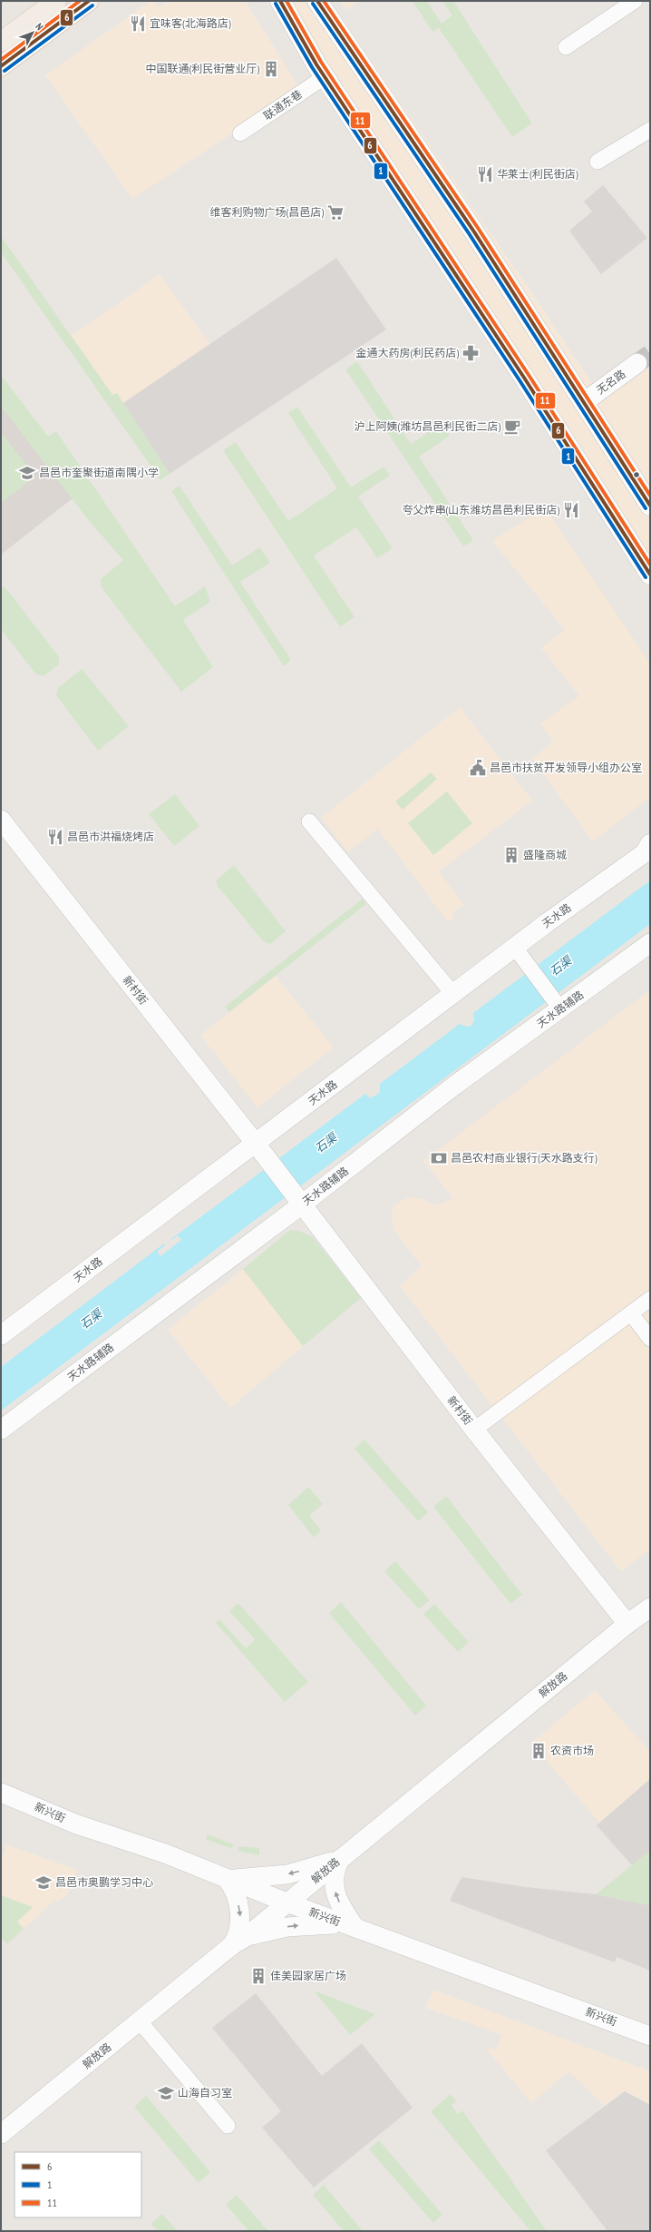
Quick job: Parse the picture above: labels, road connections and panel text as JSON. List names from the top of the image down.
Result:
{
  "streets": {
    "street": [
      "联通东巷",
      "无名路",
      "天水路",
      "新村街",
      "天水路辅路",
      "解放路",
      "新兴街"
    ]
  },
  "crossings": [
    ["天水路", "新村街"],
    ["新村街", "天水路辅路"],
    ["新村街", "解放路"],
    ["解放路", "新兴街"]
  ],
  "water": ["石渠"],
  "places": {
    "restaurant": [
      "宜味客(北海路店)",
      "华莱士(利民街店)",
      "夸父炸串(山东潍坊昌邑利民街店)",
      "昌邑市洪福烧烤店"
    ],
    "building": [
      "中国联通(利民街营业厅)",
      "盛隆商城",
      "农资市场",
      "佳美园家居广场"
    ],
    "supermarket": ["维客利购物广场(昌邑店)"],
    "pharmacy": ["金通大药房(利民药店)"],
    "cafe": ["沪上阿姨(潍坊昌邑利民街二店)"],
    "school or university": ["昌邑市奎聚街道南隅小学", "昌邑市奥鹏学习中心", "山海自习室"],
    "public building": ["昌邑市扶贫开发领导小组办公室"],
    "bank": ["昌邑农村商业银行(天水路支行)"]
  },
  "lines": ["transit line 6", "transit line 11", "transit line 1"],
  "legend": ["6", "1", "11"],
  "north": "top right"
}
